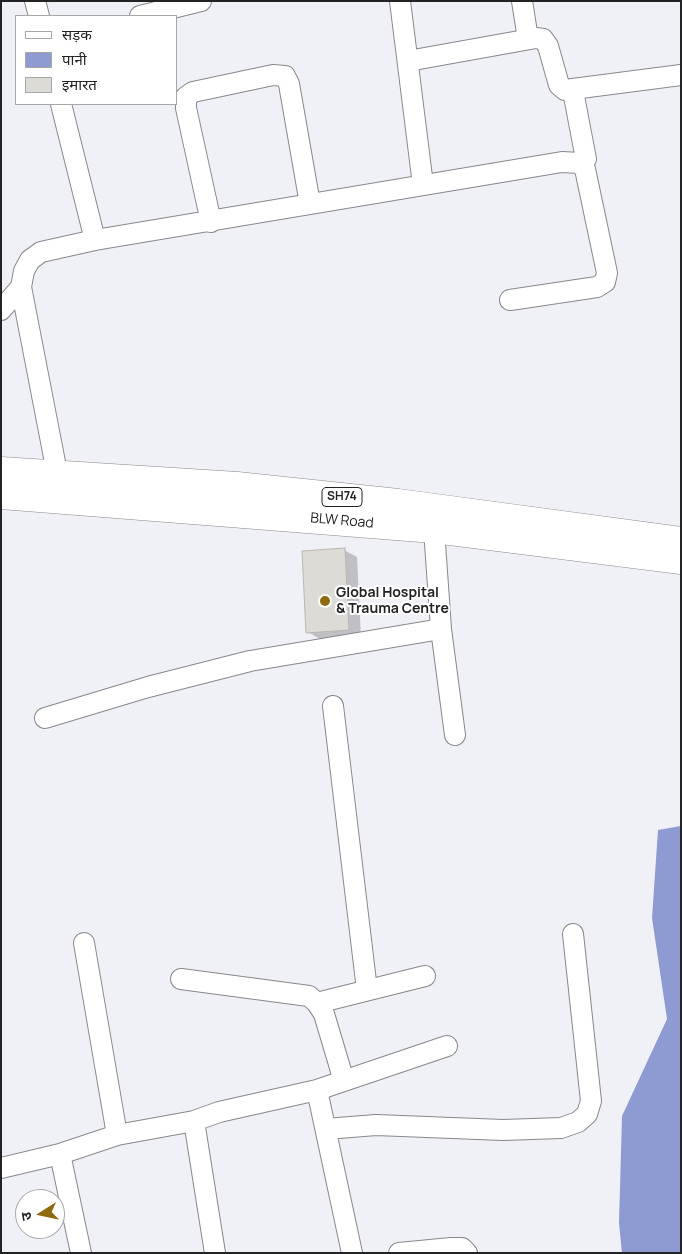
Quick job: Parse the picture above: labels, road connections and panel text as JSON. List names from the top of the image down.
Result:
{
  "streets": {
    "main road": ["SH74", "BLW Road"]
  },
  "crossings": [
    ["SH74", "BLW Road"]
  ],
  "places": ["Global Hospital & Trauma Centre"],
  "legend": ["सड़क", "पानी", "इमारत"],
  "north": "left"
}
